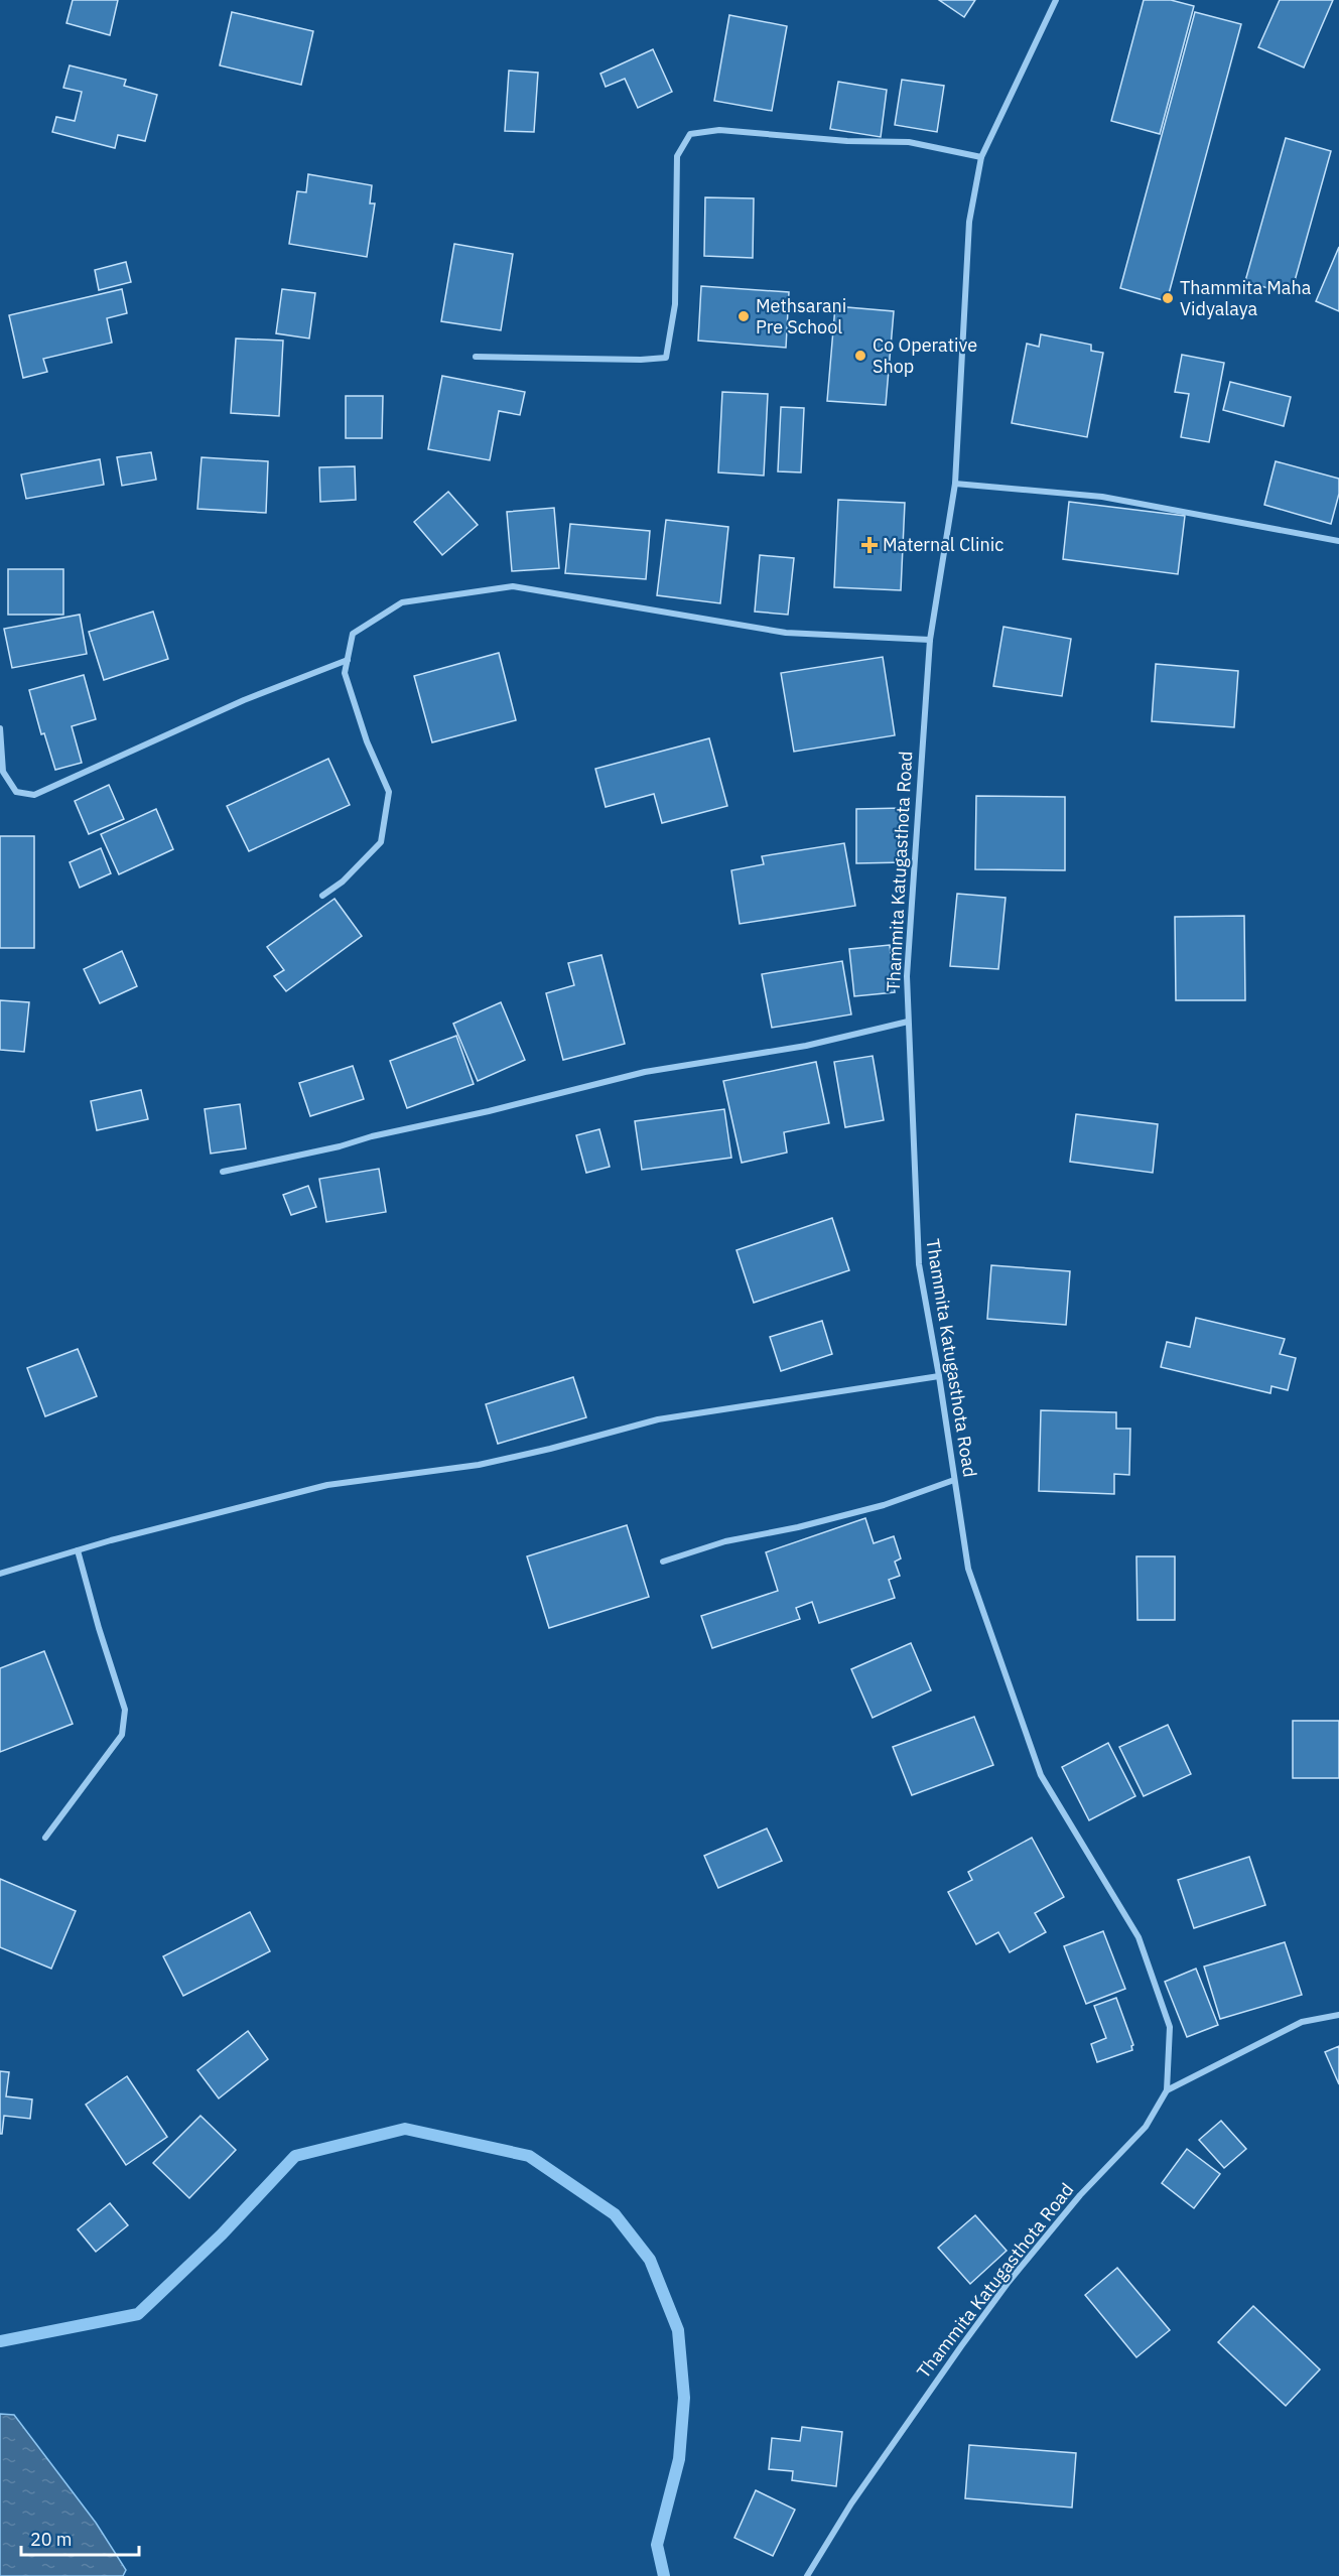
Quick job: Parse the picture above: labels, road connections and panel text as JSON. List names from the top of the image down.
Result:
{
  "streets": {
    "street": ["Thammita Katugasthota Road"]
  },
  "places": {
    "other": ["Thammita Maha Vidyalaya", "Methsarani Pre School", "Co Operative Shop"],
    "health": ["Maternal Clinic"]
  },
  "scale_bar": "20 m"
}
